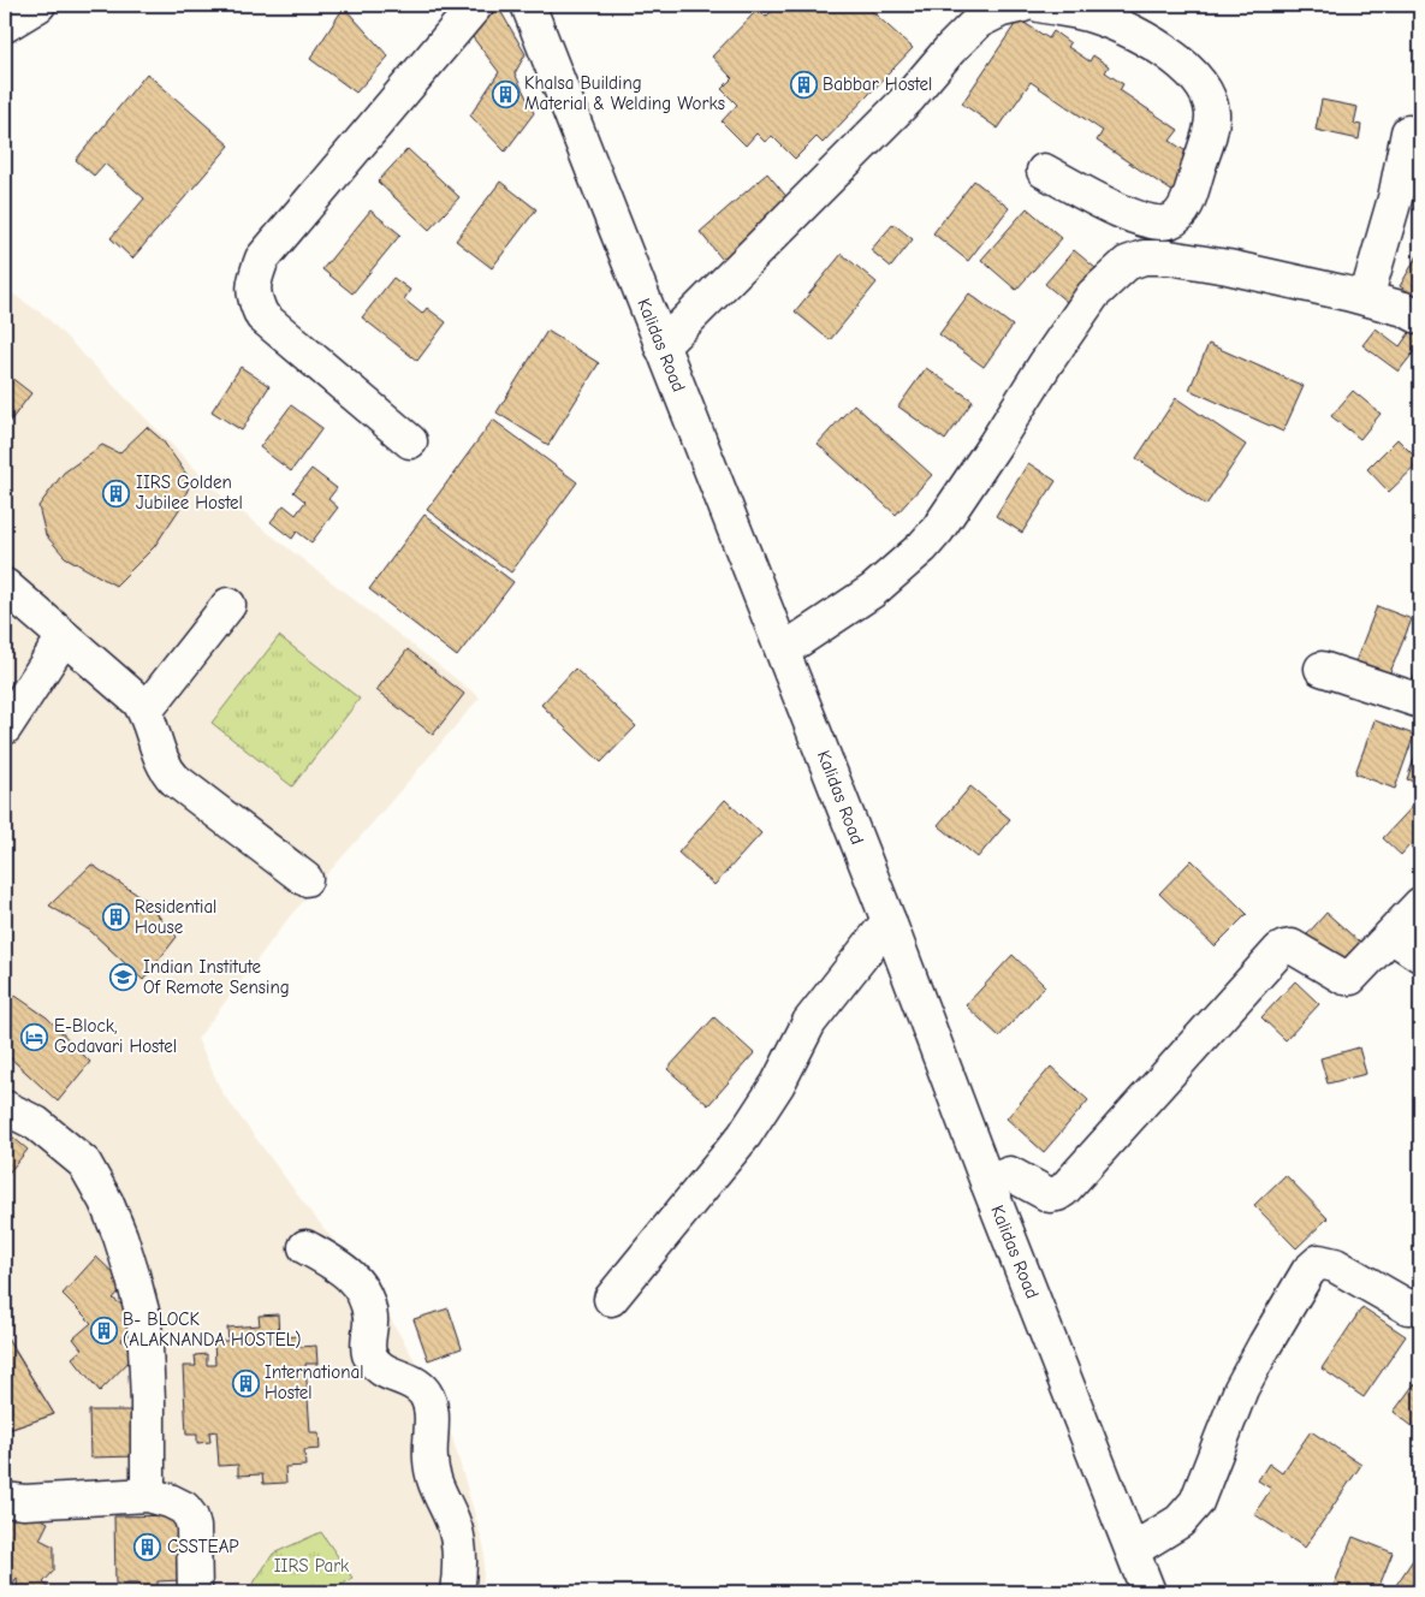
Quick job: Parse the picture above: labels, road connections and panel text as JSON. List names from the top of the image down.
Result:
{
  "streets": {
    "street": ["Kalidas Road"]
  },
  "parks": ["IIRS Park"],
  "places": {
    "building": [
      "Babbar Hostel",
      "Khalsa Building Material & Welding Works",
      "IIRS Golden Jubilee Hostel",
      "Residential House",
      "B- BLOCK (ALAKNANDA HOSTEL)",
      "International Hostel",
      "CSSTEAP"
    ],
    "school or university": ["Indian Institute Of Remote Sensing"],
    "hotel": ["E-Block, Godavari Hostel"]
  }
}
